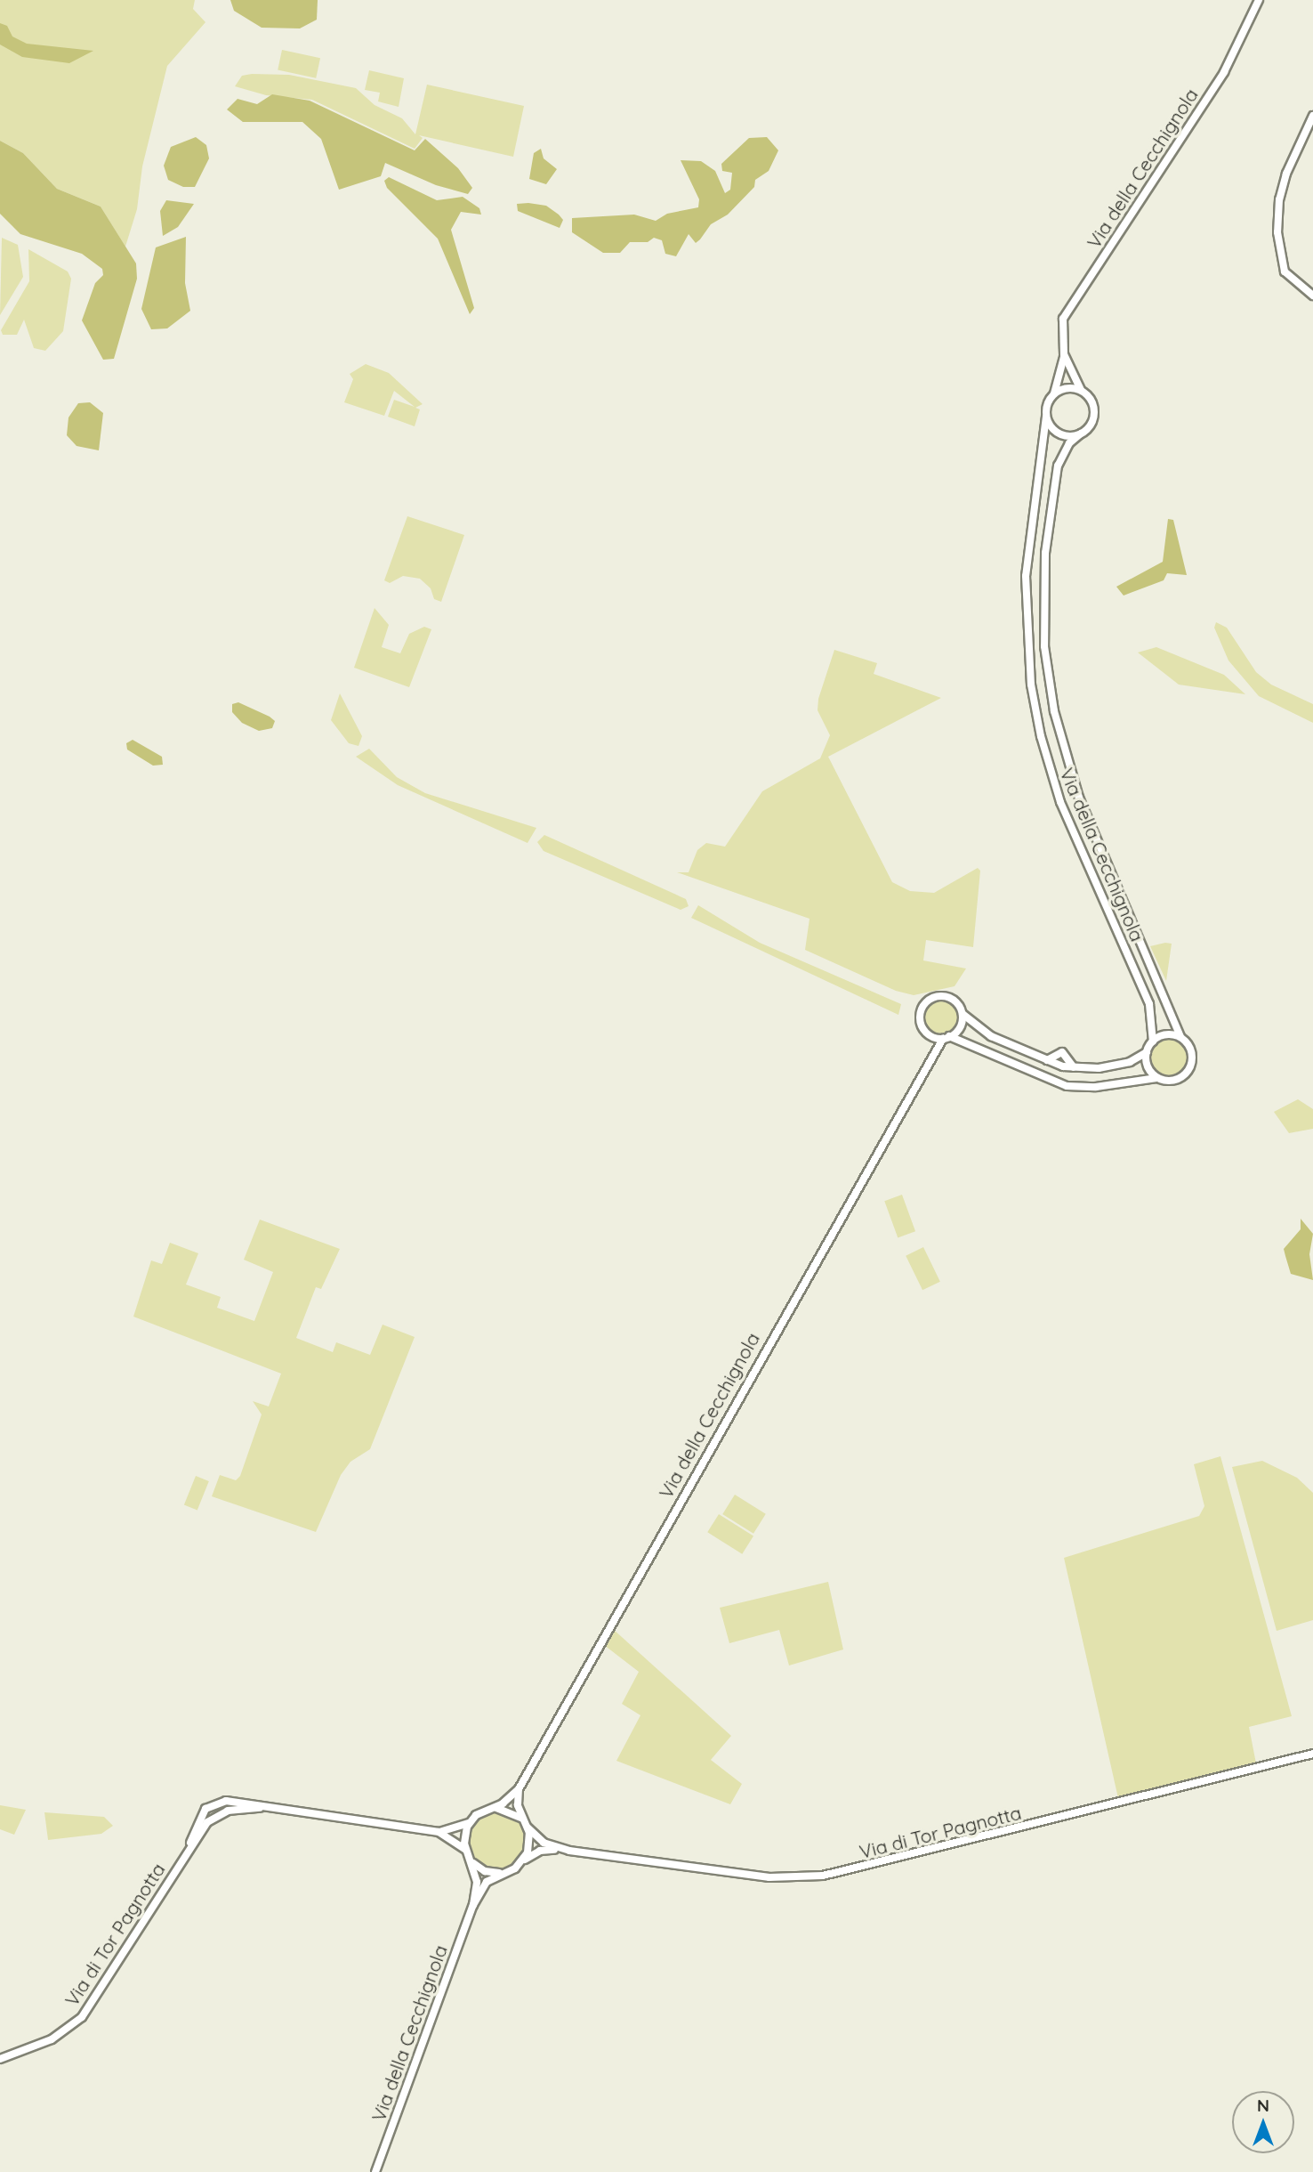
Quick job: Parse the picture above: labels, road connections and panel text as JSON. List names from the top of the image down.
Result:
{
  "streets": {
    "street": ["Via della Cecchignola", "Via di Tor Pagnotta"]
  },
  "crossings": [
    ["Via della Cecchignola", "Via di Tor Pagnotta"]
  ],
  "north": "top"
}
